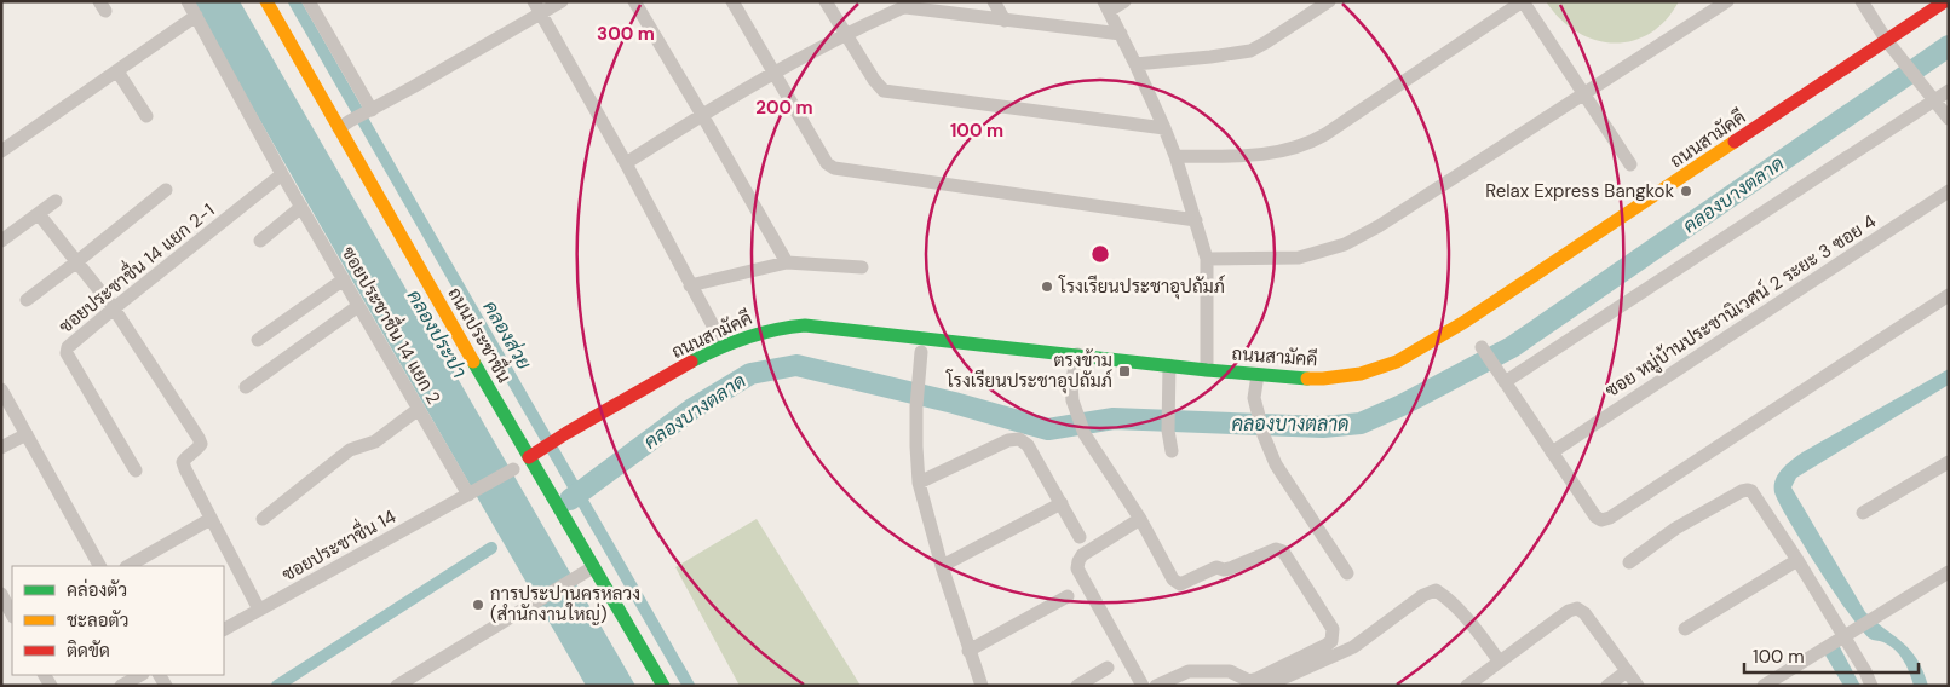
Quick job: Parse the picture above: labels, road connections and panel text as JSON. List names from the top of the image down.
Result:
{
  "streets": {
    "main road": ["ถนนสามัคคี", "ถนนประชาชื่น"],
    "street": [
      "ซอยประชาชื่น 14 แยก 2-1",
      "ซอย หมู่บ้านประชานิเวศน์ 2 ระยะ 3 ซอย 4",
      "ซอยประชาชื่น 14 แยก 2",
      "ซอยประชาชื่น 14"
    ]
  },
  "crossings": [
    ["ถนนสามัคคี", "ถนนประชาชื่น"],
    ["ซอยประชาชื่น 14 แยก 2-1", "ซอยประชาชื่น 14 แยก 2"],
    ["ซอยประชาชื่น 14 แยก 2", "ซอยประชาชื่น 14"]
  ],
  "water": ["คลองบางตลาด", "คลองประปา", "คลองส่วย"],
  "places": {
    "other": ["Relax Express Bangkok", "โรงเรียนประชาอุปถัมภ์", "การประปานครหลวง (สำนักงานใหญ่)"],
    "transit": ["ตรงข้าม โรงเรียนประชาอุปถัมภ์"]
  },
  "legend": ["คล่องตัว", "ชะลอตัว", "ติดขัด"],
  "scale_bar": "100 m",
  "rings": ["300 m", "200 m", "100 m"]
}
